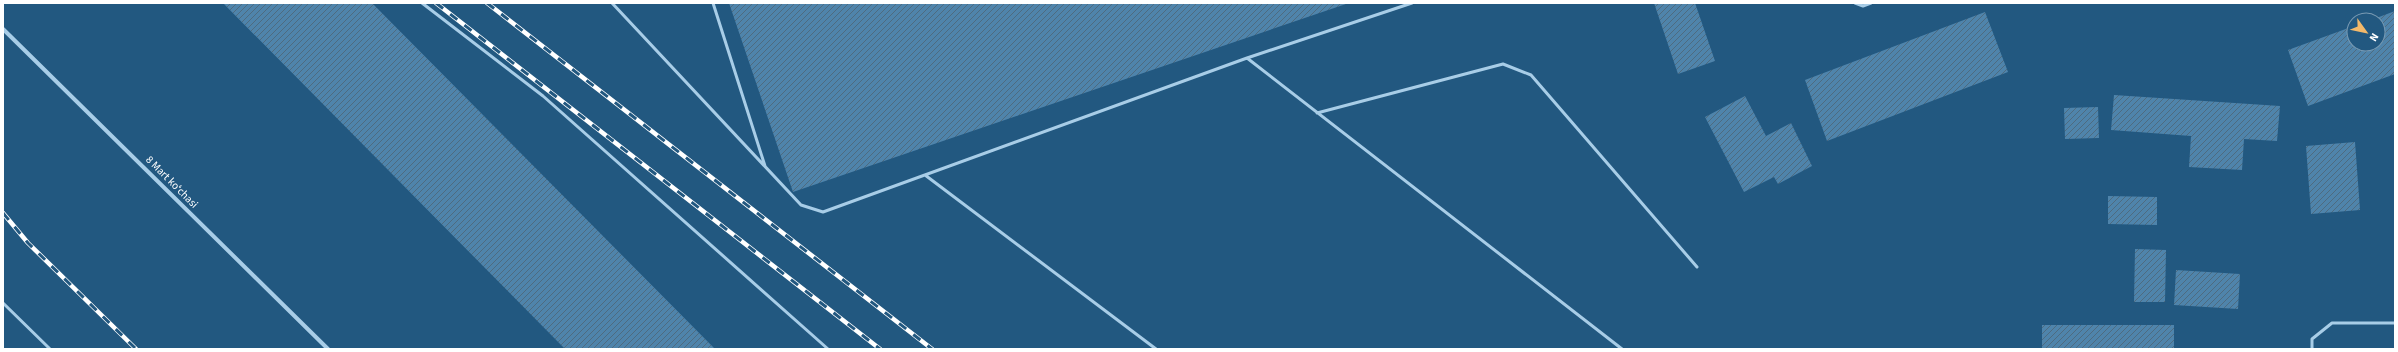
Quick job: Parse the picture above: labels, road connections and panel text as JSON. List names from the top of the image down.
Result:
{
  "streets": {
    "street": ["8 Mart koʻchasi"]
  },
  "north": "bottom right"
}
